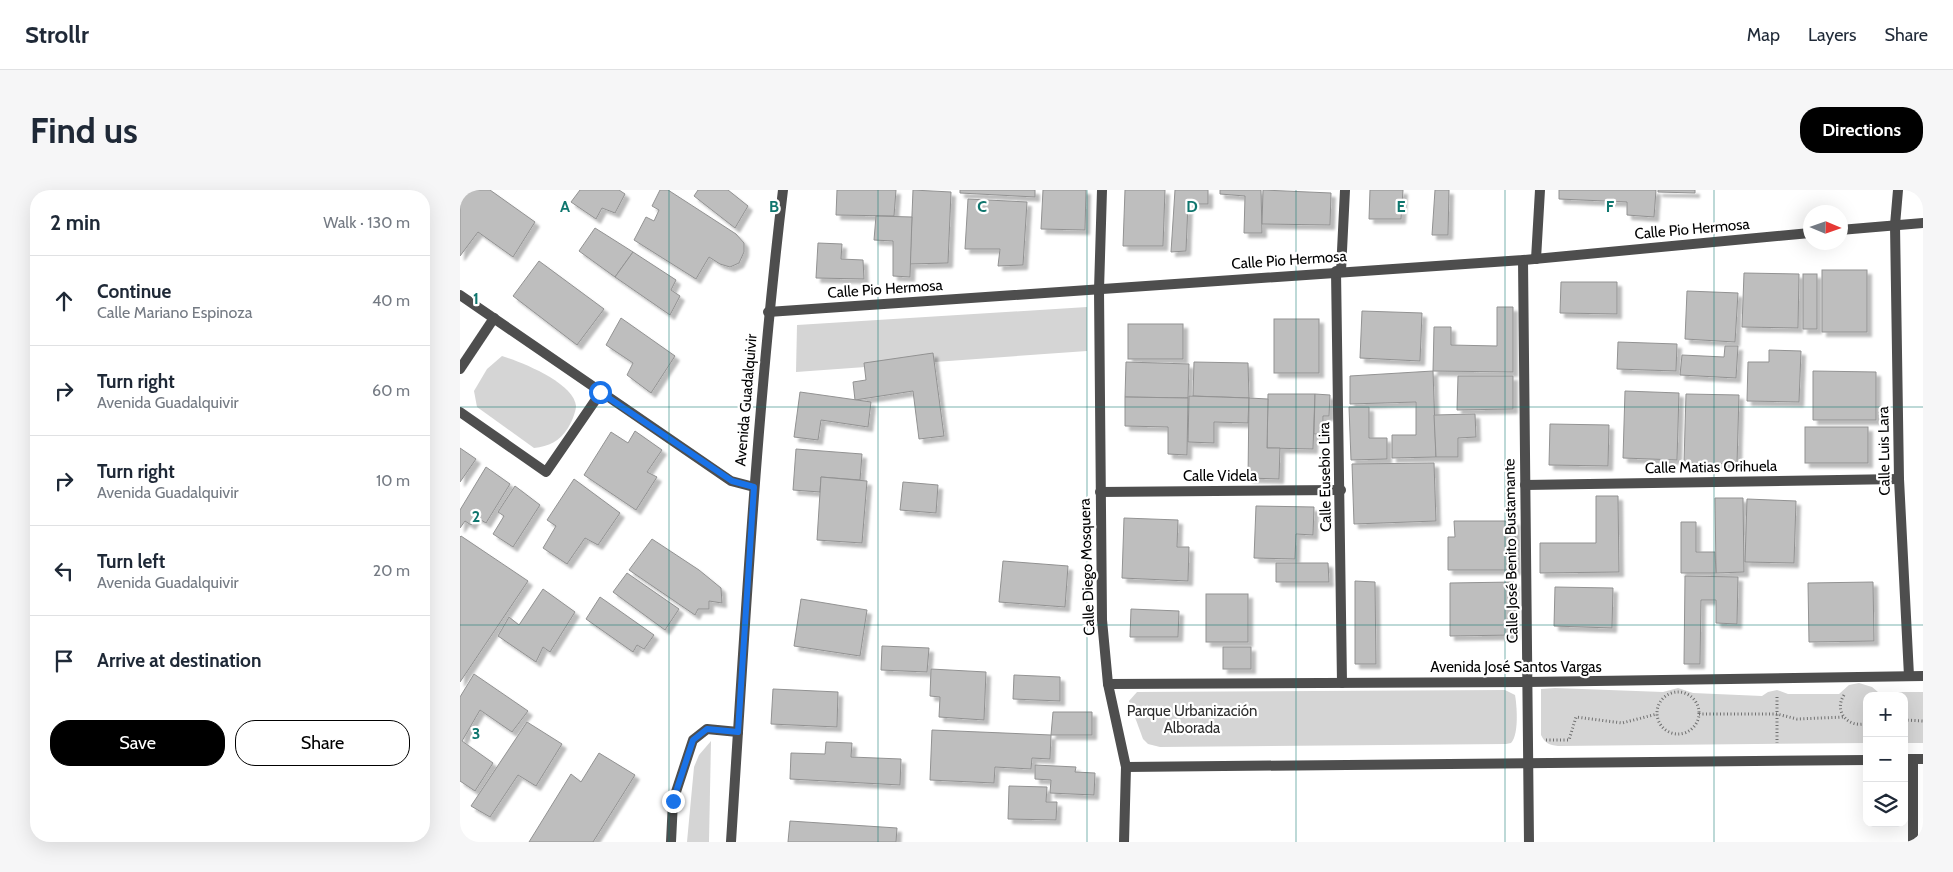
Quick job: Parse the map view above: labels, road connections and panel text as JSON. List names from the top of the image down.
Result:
{
  "streets": {
    "street": [
      "Calle Pio Hermosa",
      "Avenida Guadalquivir",
      "Calle Luis Lara",
      "Calle Matias Orihuela",
      "Calle Videla",
      "Calle Eusebio Lira",
      "Calle José Benito Bustamante",
      "Calle Diego Mosquera",
      "Avenida José Santos Vargas"
    ]
  },
  "crossings": [
    ["Calle Pio Hermosa", "Avenida Guadalquivir"],
    ["Calle Pio Hermosa", "Calle Eusebio Lira"],
    ["Calle Pio Hermosa", "Calle José Benito Bustamante"],
    ["Calle Pio Hermosa", "Calle Diego Mosquera"],
    ["Calle Luis Lara", "Calle Matias Orihuela"],
    ["Calle Luis Lara", "Avenida José Santos Vargas"],
    ["Calle Matias Orihuela", "Calle José Benito Bustamante"],
    ["Calle Videla", "Calle Eusebio Lira"],
    ["Calle Videla", "Calle Diego Mosquera"],
    ["Calle Eusebio Lira", "Avenida José Santos Vargas"],
    ["Calle José Benito Bustamante", "Avenida José Santos Vargas"],
    ["Calle Diego Mosquera", "Avenida José Santos Vargas"]
  ],
  "parks": ["Parque Urbanización Alborada"],
  "north": "right",
  "page": {
    "header": "Strollr",
    "nav": ["Map", "Layers", "Share"],
    "buttons": [
      "Directions",
      ["Save", "Share"]
    ],
    "title": "Find us",
    "heading": ["2 min", "Walk · 130 m"],
    "list": [
      ["Continue", "Calle Mariano Espinoza", "40 m"],
      ["Turn right", "Avenida Guadalquivir", "60 m"],
      ["Turn right", "Avenida Guadalquivir", "10 m"],
      ["Turn left", "Avenida Guadalquivir", "20 m"],
      "Arrive at destination"
    ],
    "map_buttons": ["+", "−"]
  },
  "grid": {
    "columns": [
      "A",
      "B",
      "C",
      "D",
      "E",
      "F"
    ],
    "rows": ["1", "2", "3"]
  }
}
